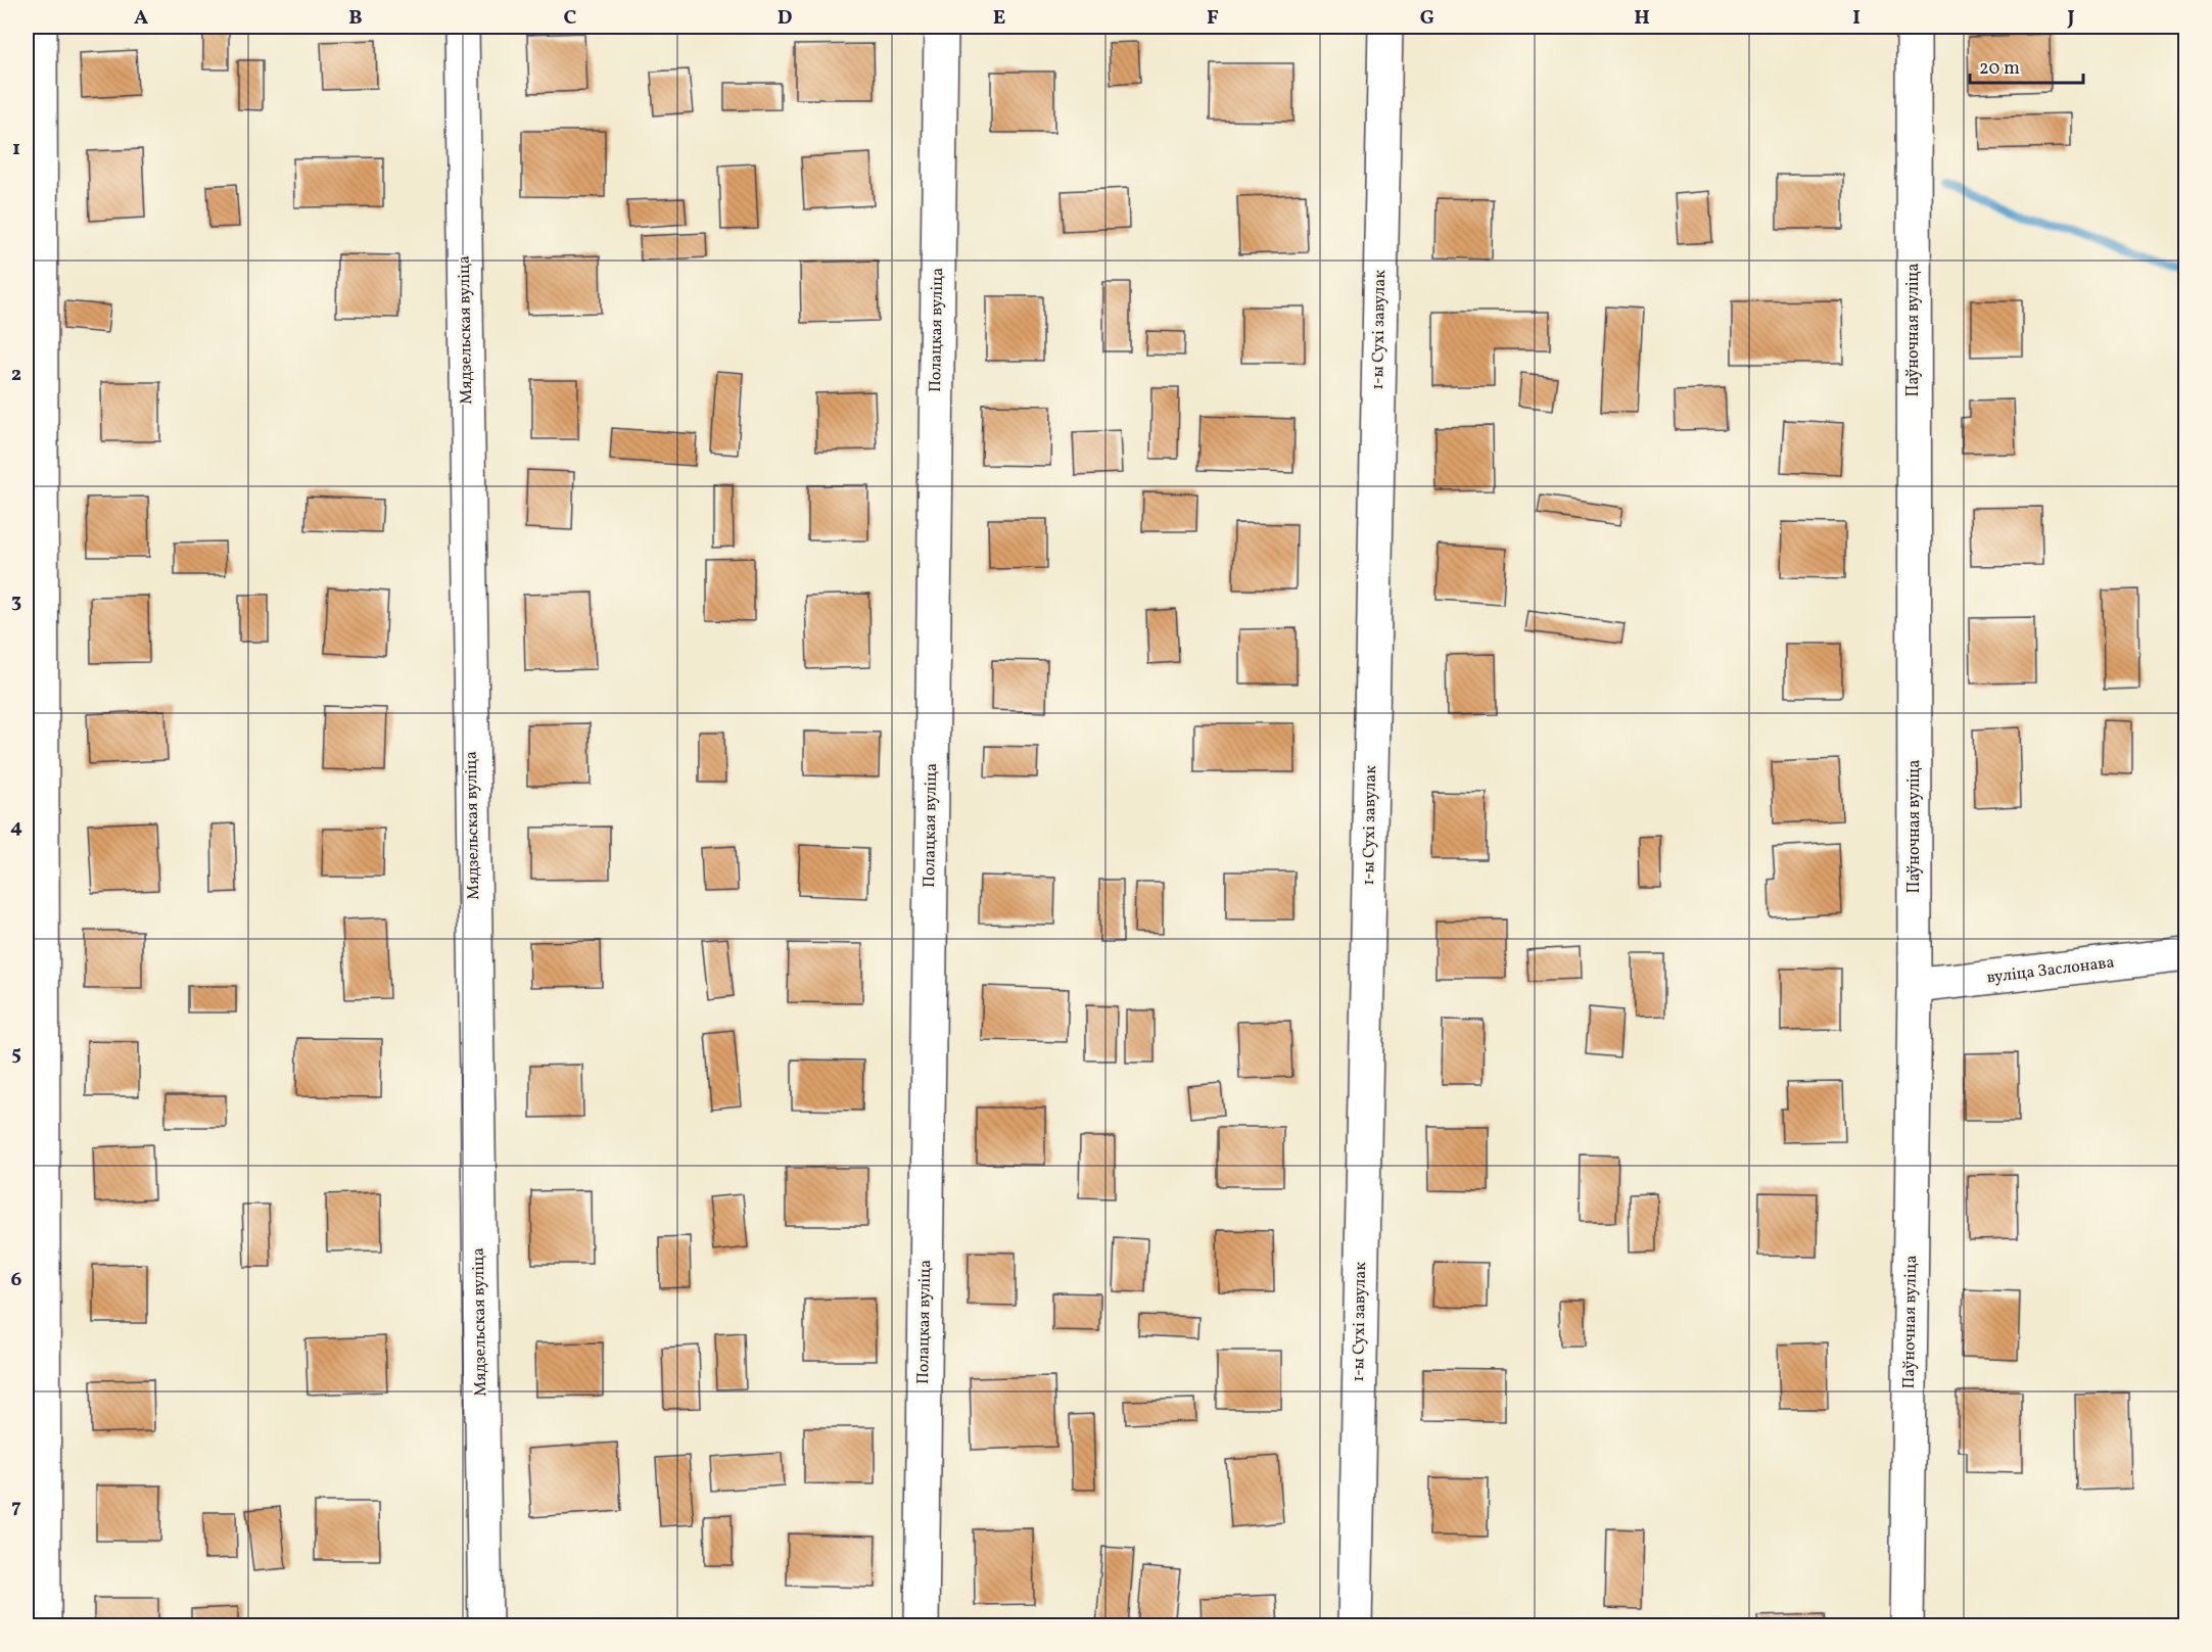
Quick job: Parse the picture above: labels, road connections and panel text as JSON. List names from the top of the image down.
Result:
{
  "streets": {
    "street": [
      "Мядзельская вуліца",
      "Полацкая вуліца",
      "1-ы Сухі завулак",
      "Паўночная вуліца",
      "вуліца Заслонава"
    ]
  },
  "crossings": [
    ["Паўночная вуліца", "вуліца Заслонава"]
  ],
  "scale_bar": "20 m",
  "grid": {
    "columns": [
      "A",
      "B",
      "C",
      "D",
      "E",
      "F",
      "G",
      "H",
      "I",
      "J"
    ],
    "rows": [
      "1",
      "2",
      "3",
      "4",
      "5",
      "6",
      "7"
    ]
  }
}
